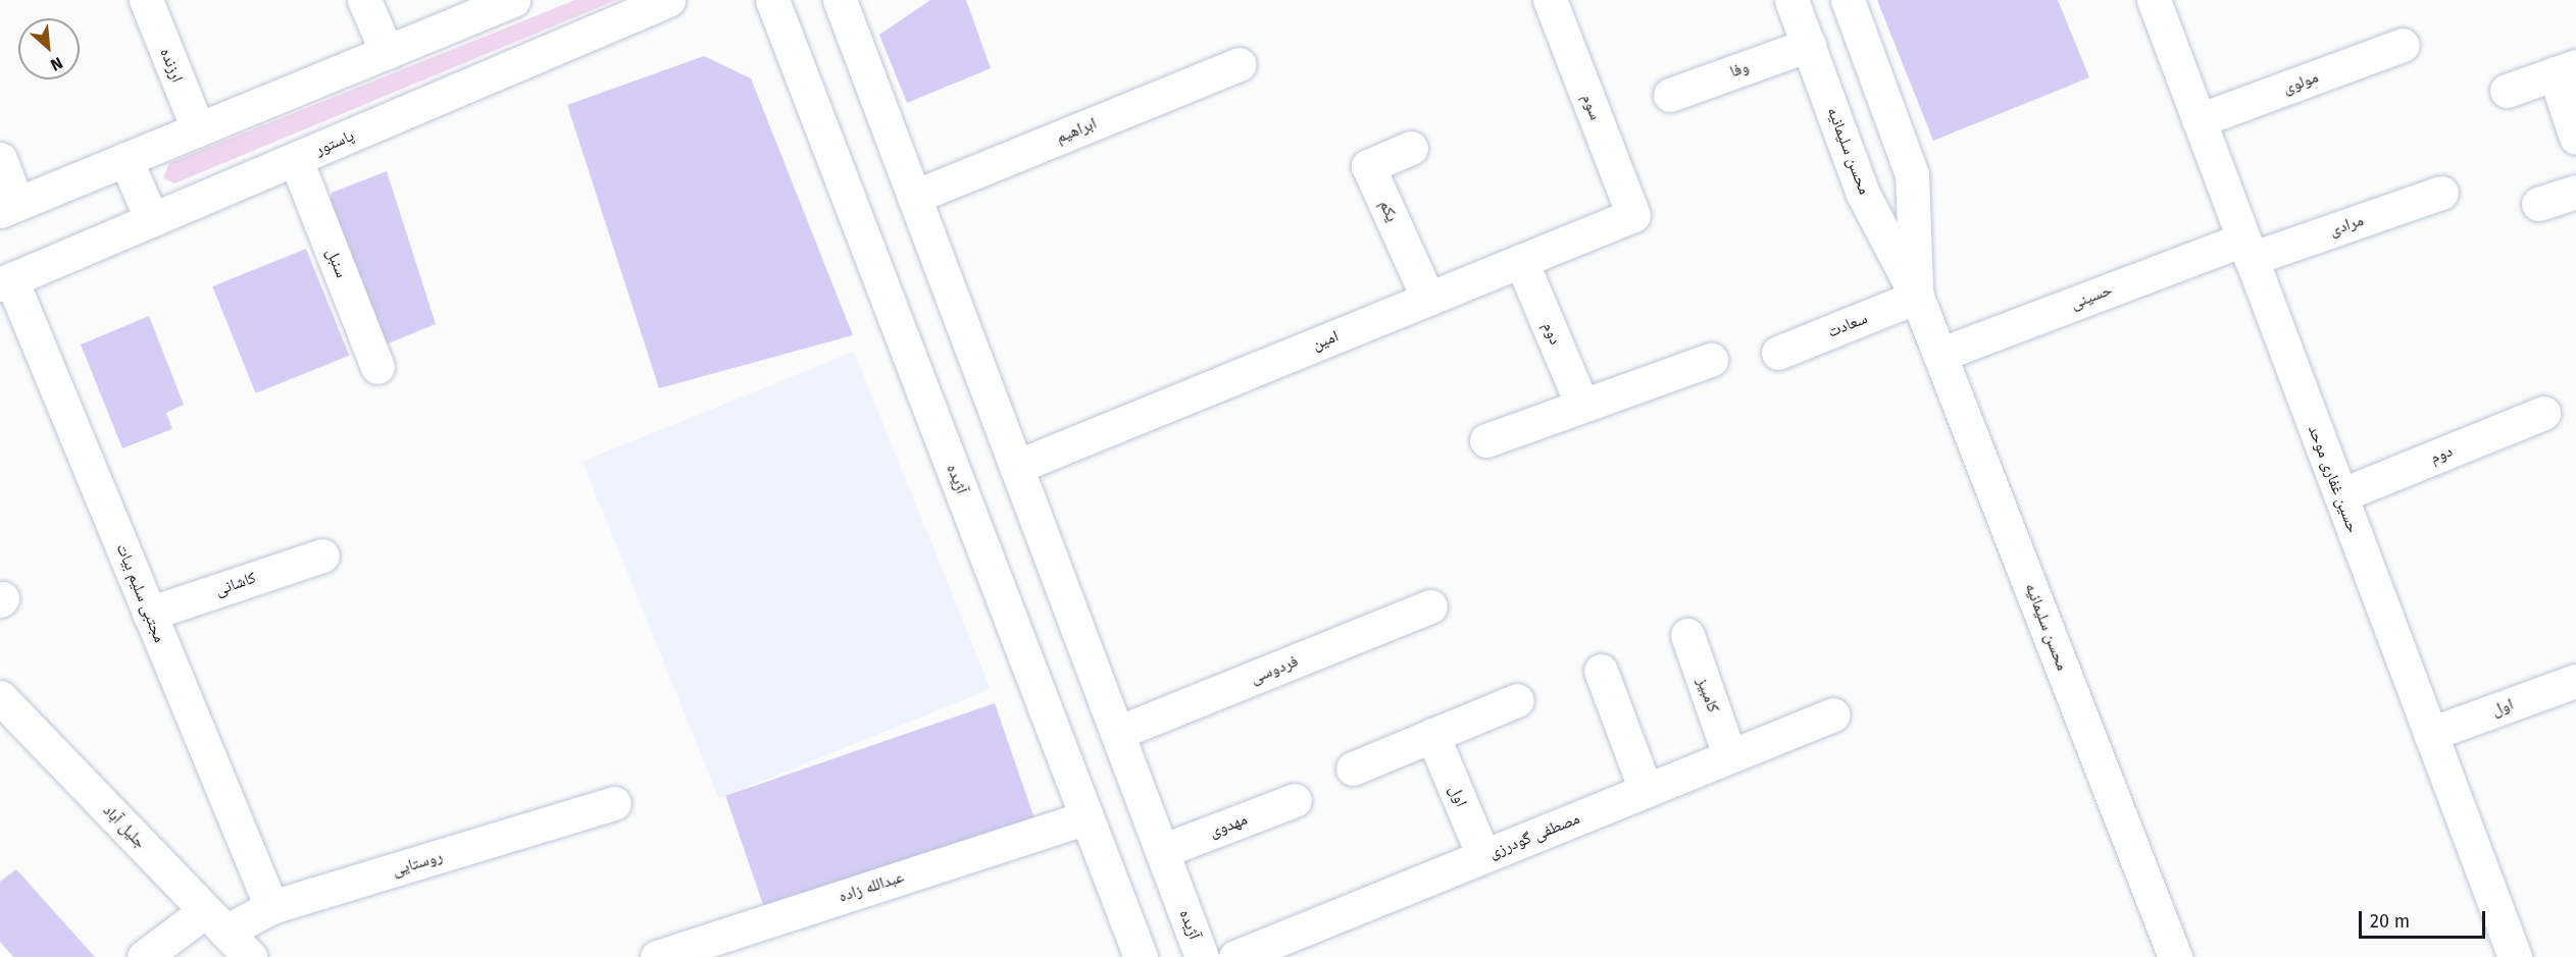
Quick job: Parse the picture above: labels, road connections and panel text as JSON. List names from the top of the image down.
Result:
{
  "streets": {
    "street": [
      "ارزنده",
      "وفا",
      "مولوی",
      "سوم",
      "ابراهیم",
      "پاستور",
      "محسن سلیمانیه",
      "یکم",
      "مرادی",
      "سنبل",
      "حسینی",
      "سعادت",
      "دوم",
      "امین",
      "آژیده",
      "حسین غفاری موحد",
      "کاشانی",
      "مجتبی سلیم بیات",
      "فردوسی",
      "کامبیز",
      "اول",
      "مهدوی",
      "جلیل آباد",
      "مصطفی گودرزی",
      "روستایی",
      "عبدالله زاده"
    ]
  },
  "crossings": [
    ["وفا", "محسن سلیمانیه"],
    ["مولوی", "حسین غفاری موحد"],
    ["سوم", "امین"],
    ["ابراهیم", "آژیده"],
    ["پاستور", "سنبل"],
    ["پاستور", "مجتبی سلیم بیات"],
    ["محسن سلیمانیه", "حسینی"],
    ["محسن سلیمانیه", "سعادت"],
    ["یکم", "امین"],
    ["مرادی", "حسینی"],
    ["مرادی", "حسین غفاری موحد"],
    ["حسینی", "حسین غفاری موحد"],
    ["دوم", "امین"],
    ["دوم", "حسین غفاری موحد"],
    ["امین", "آژیده"],
    ["آژیده", "فردوسی"],
    ["آژیده", "مهدوی"],
    ["آژیده", "عبدالله زاده"],
    ["حسین غفاری موحد", "اول"],
    ["کاشانی", "مجتبی سلیم بیات"],
    ["مجتبی سلیم بیات", "روستایی"],
    ["کامبیز", "مصطفی گودرزی"],
    ["اول", "مصطفی گودرزی"],
    ["جلیل آباد", "روستایی"]
  ],
  "scale_bar": "20 m",
  "north": "bottom right"
}
